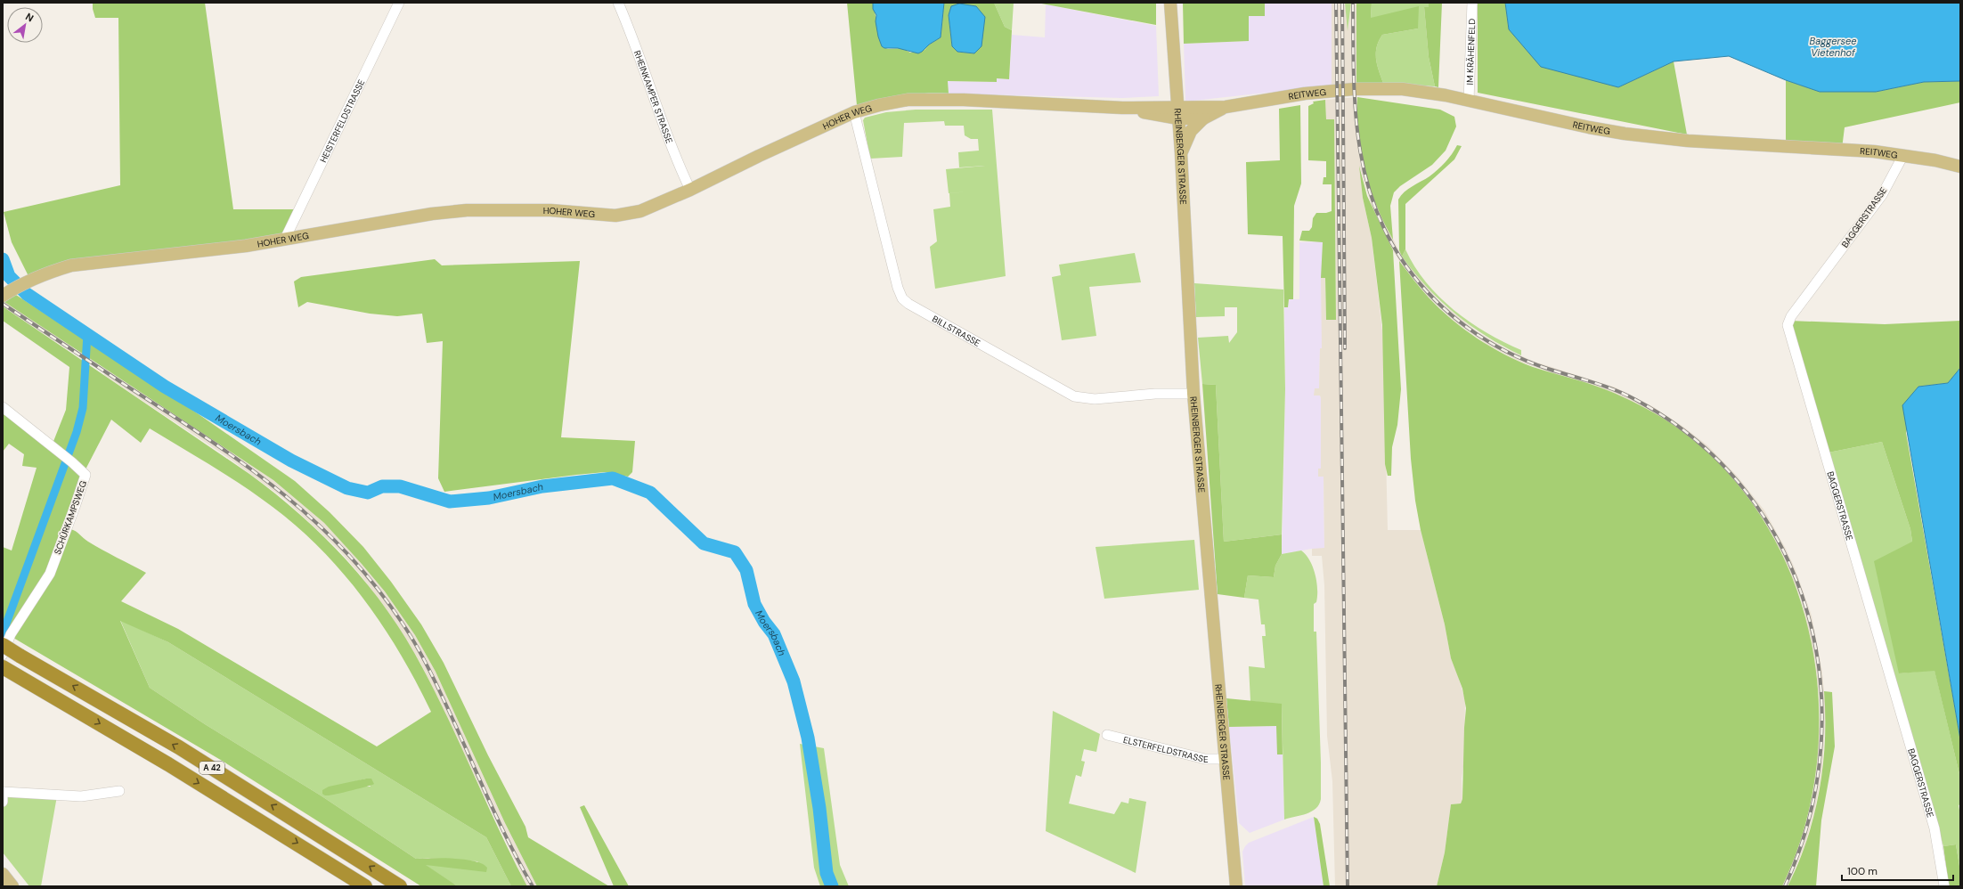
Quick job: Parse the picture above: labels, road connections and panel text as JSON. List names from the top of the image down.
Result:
{
  "streets": {
    "highway": ["A 42"],
    "main road": ["REITWEG", "HOHER WEG", "RHEINBERGER STRASSE"],
    "street": [
      "IM KRÄHENFELD",
      "RHEINKAMPER STRASSE",
      "HEISTERFELDSTRASSE",
      "BAGGERSTRASSE",
      "BILLSTRASSE",
      "SCHÜRKAMPSWEG",
      "ELSTERFELDSTRASSE"
    ]
  },
  "crossings": [
    ["IM KRÄHENFELD", "REITWEG"],
    ["REITWEG", "HOHER WEG"],
    ["REITWEG", "RHEINBERGER STRASSE"],
    ["REITWEG", "BAGGERSTRASSE"],
    ["RHEINKAMPER STRASSE", "HOHER WEG"],
    ["HOHER WEG", "HEISTERFELDSTRASSE"],
    ["HOHER WEG", "RHEINBERGER STRASSE"],
    ["HOHER WEG", "BILLSTRASSE"],
    ["RHEINBERGER STRASSE", "BILLSTRASSE"],
    ["RHEINBERGER STRASSE", "ELSTERFELDSTRASSE"]
  ],
  "water": ["Baggersee Vietenhof", "Moersbach"],
  "scale_bar": "100 m",
  "north": "top right"
}
